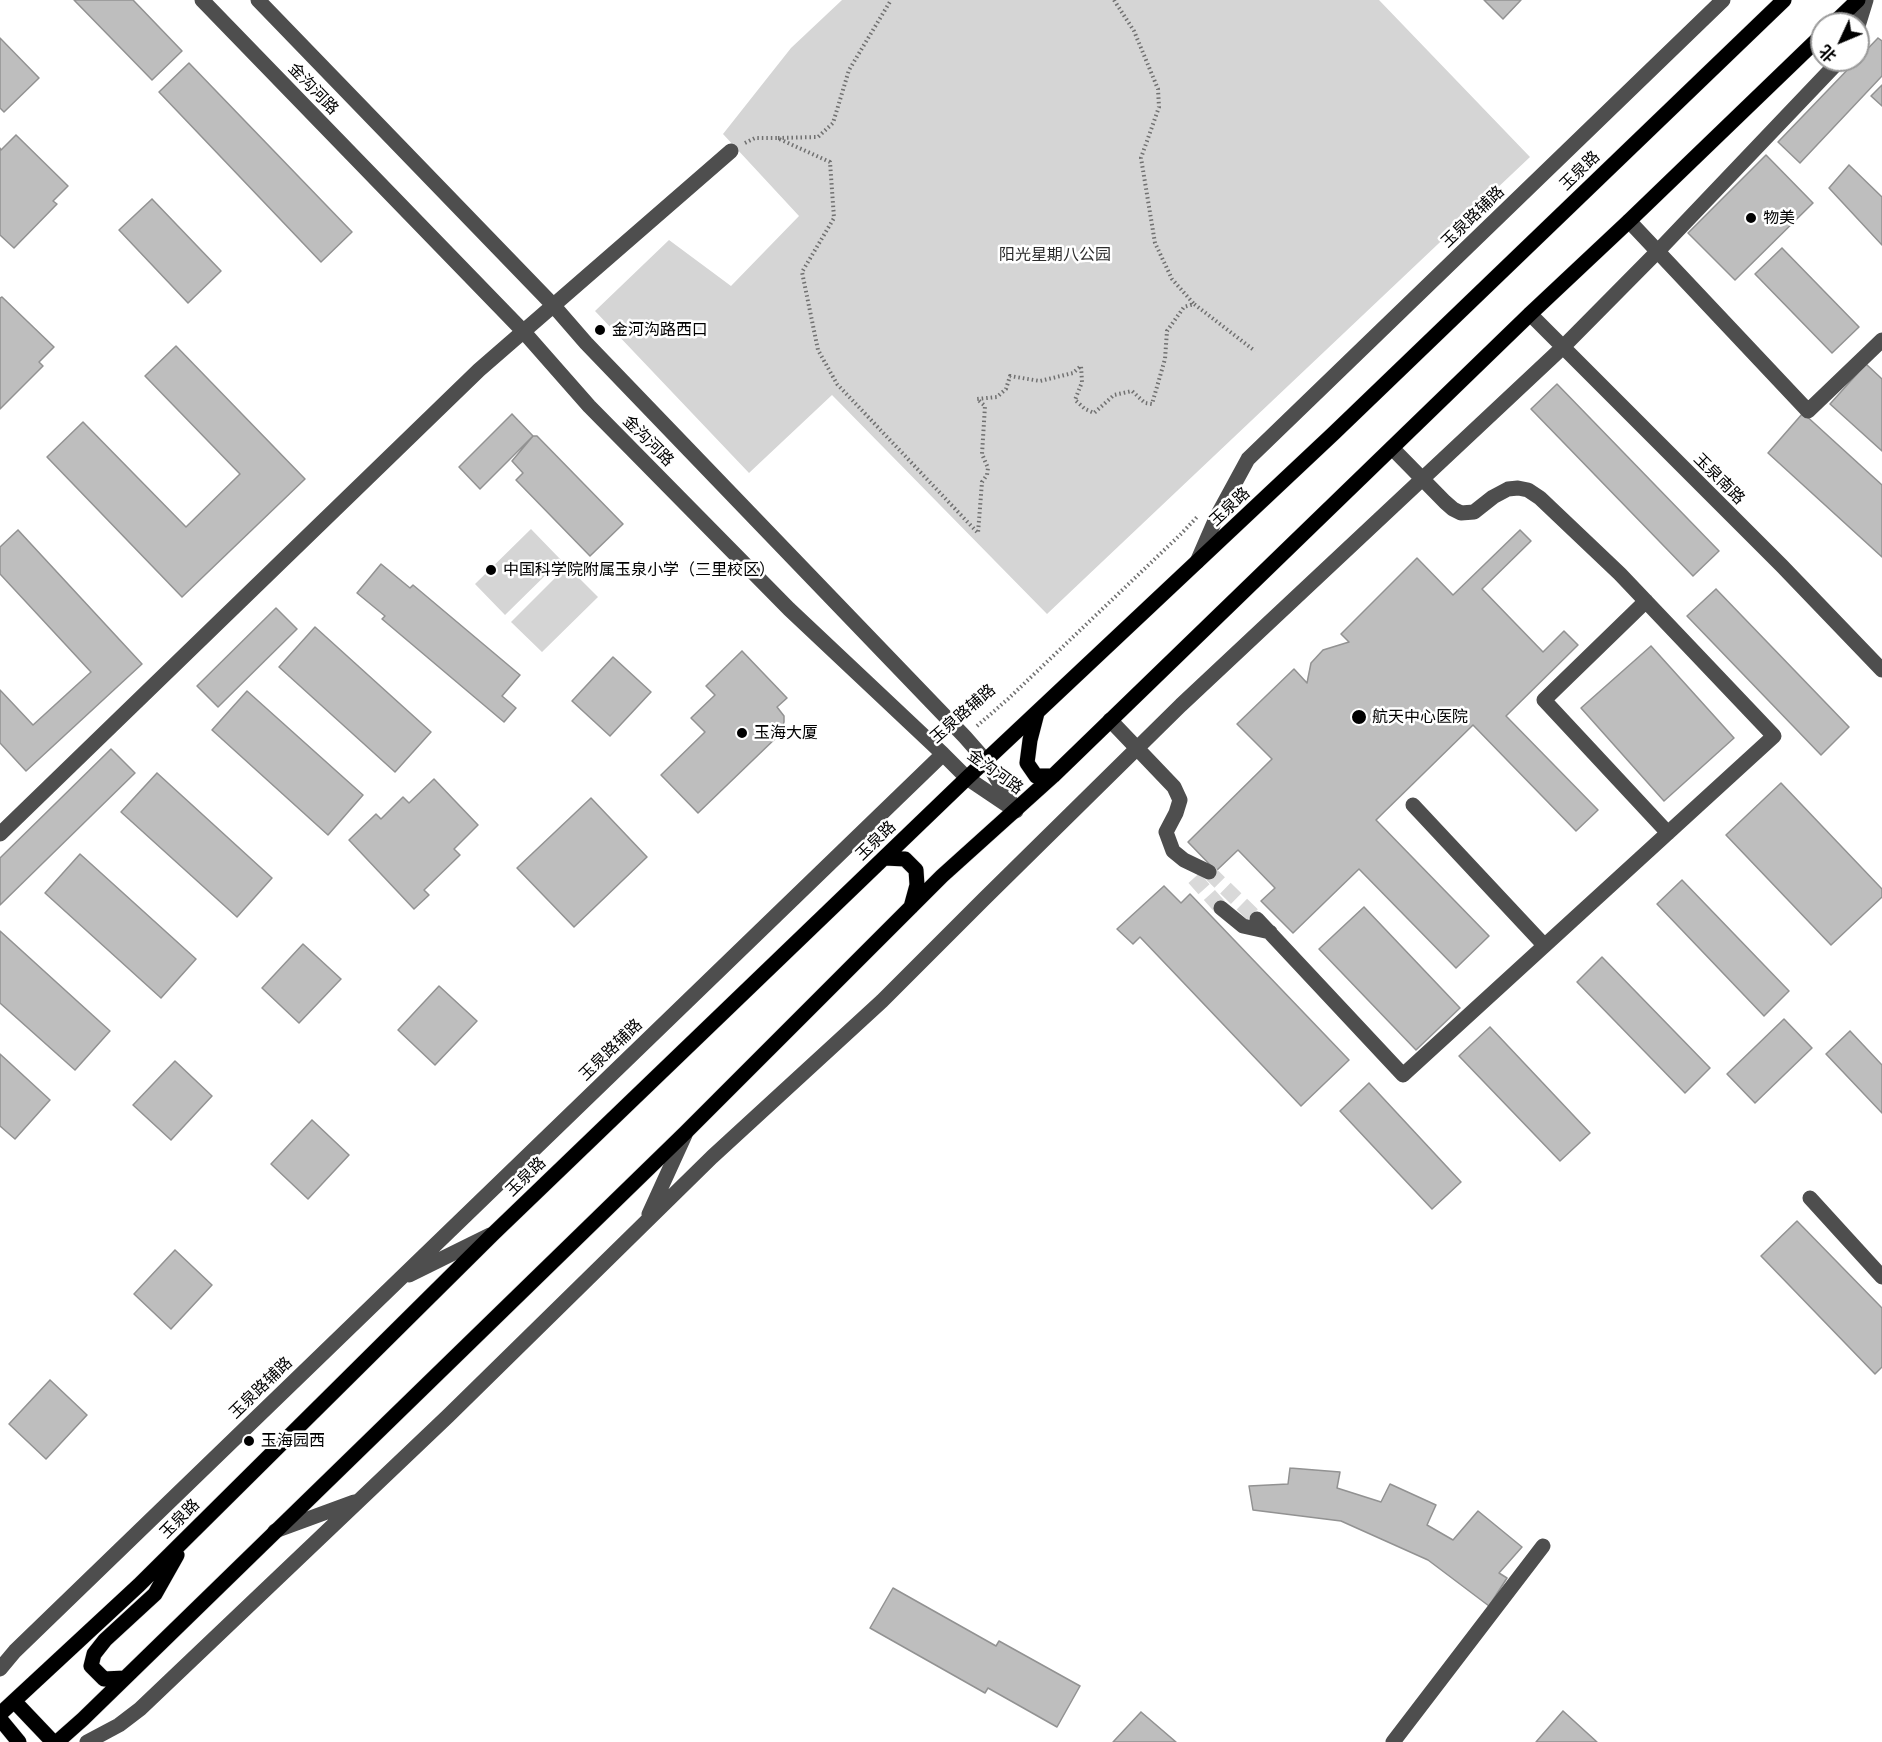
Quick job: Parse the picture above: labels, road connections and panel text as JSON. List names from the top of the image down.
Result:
{
  "streets": {
    "main road": ["玉泉路"],
    "street": ["金沟河路", "玉泉路辅路", "玉泉南路"]
  },
  "crossings": [
    ["金沟河路", "玉泉路"],
    ["金沟河路", "玉泉路辅路"],
    ["玉泉路", "玉泉路辅路"]
  ],
  "parks": ["阳光星期八公园"],
  "places": [
    "物美",
    "金河沟路西口",
    "中国科学院附属玉泉小学（三里校区）",
    "航天中心医院",
    "玉海大厦",
    "玉海园西"
  ],
  "north": "bottom left"
}
